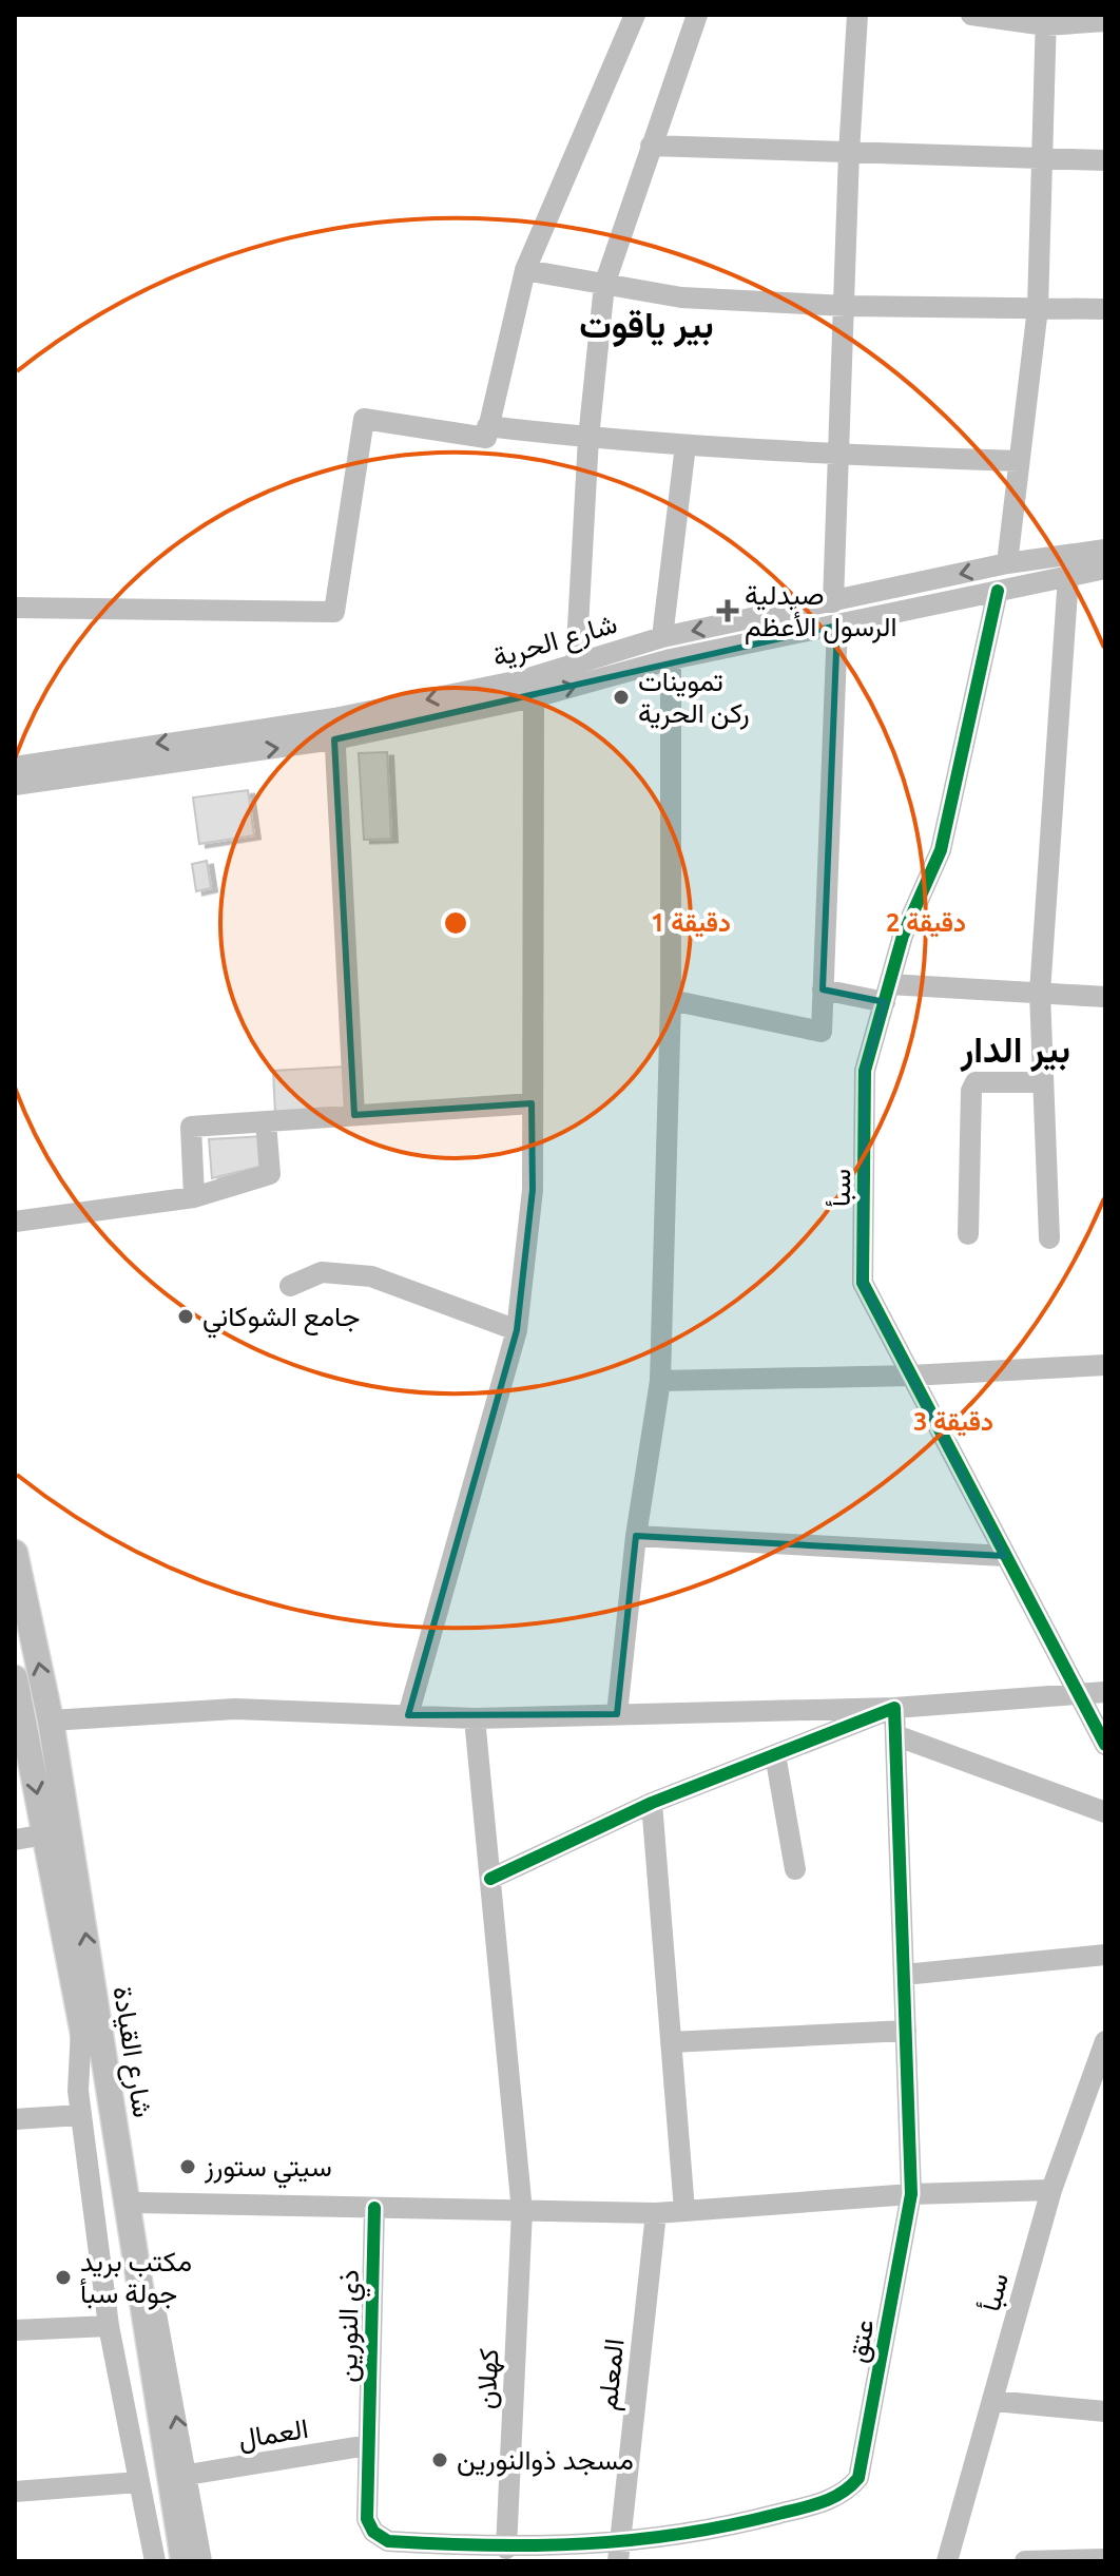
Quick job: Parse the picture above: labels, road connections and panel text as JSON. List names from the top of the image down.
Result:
{
  "streets": {
    "main road": ["شارع القيادة"],
    "street": [
      "شارع الحرية",
      "سبأ",
      "ذي النورين",
      "عتق",
      "المعلم",
      "كهلان",
      "العمال"
    ]
  },
  "crossings": [
    ["ذي النورين", "كهلان"],
    ["ذي النورين", "العمال"],
    ["عتق", "المعلم"]
  ],
  "districts": ["بير ياقوت", "بير الدار"],
  "places": {
    "health": ["صيدلية الرسول الأعظم"],
    "other": [
      "تموينات ركن الحرية",
      "جامع الشوكاني",
      "سيتي ستورز",
      "مكتب بريد جولة سبأ",
      "مسجد ذوالنورين"
    ]
  },
  "rings": ["1 دقيقة", "2 دقيقة", "3 دقيقة"]
}
